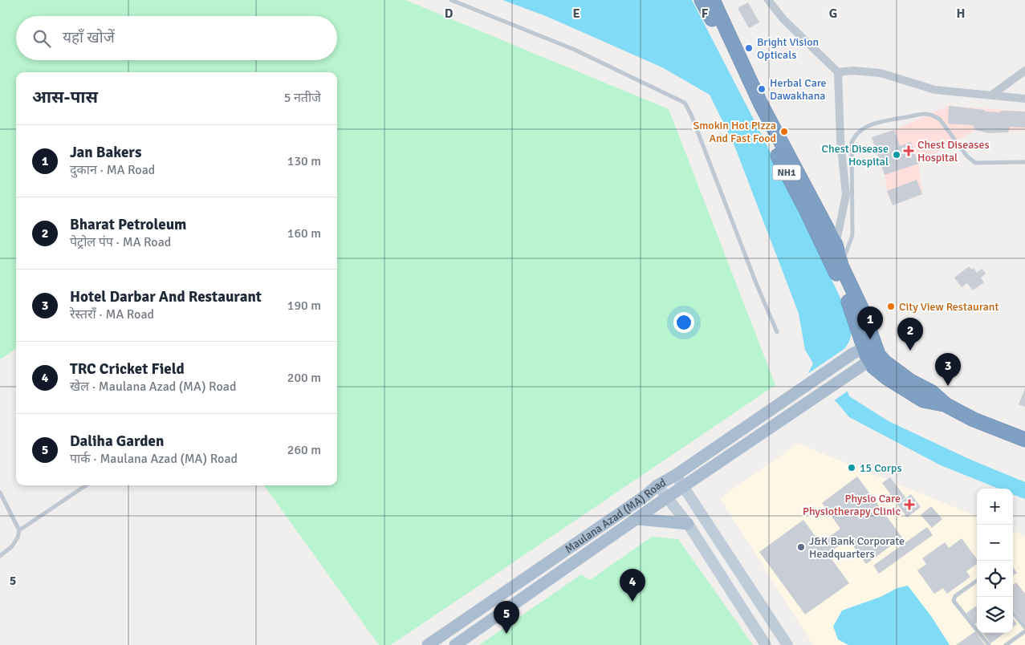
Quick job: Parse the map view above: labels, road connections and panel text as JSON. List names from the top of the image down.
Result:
{
  "streets": {
    "highway": ["NH1"],
    "main road": ["Maulana Azad (MA) Road"]
  },
  "crossings": [
    ["NH1", "Maulana Azad (MA) Road"]
  ],
  "places": {
    "other": [
      "Bright Vision Opticals",
      "Herbal Care Dawakhana",
      "Smokin Hot Pizza And Fast Food",
      "Chest Disease Hospital",
      "City View Restaurant",
      "15 Corps",
      "J&K Bank Corporate Headquarters"
    ],
    "health": ["Chest Diseases Hospital", "Physio Care Physiotherapy Clinic"]
  },
  "page": {
    "search": "यहाँ खोजें",
    "heading": ["आस-पास", "5 नतीजे"],
    "list": [
      {
        "mark": "1",
        "name": "Jan Bakers",
        "note": "दुकान · MA Road",
        "value": "130 m"
      },
      {
        "mark": "2",
        "name": "Bharat Petroleum",
        "note": "पेट्रोल पंप · MA Road",
        "value": "160 m"
      },
      {
        "mark": "3",
        "name": "Hotel Darbar And Restaurant",
        "note": "रेस्तराँ · MA Road",
        "value": "190 m"
      },
      {
        "mark": "4",
        "name": "TRC Cricket Field",
        "note": "खेल · Maulana Azad (MA) Road",
        "value": "200 m"
      },
      {
        "mark": "5",
        "name": "Daliha Garden",
        "note": "पार्क · Maulana Azad (MA) Road",
        "value": "260 m"
      }
    ],
    "pins": [
      "1",
      "2",
      "3",
      "4",
      "5"
    ],
    "map_buttons": ["+", "−"]
  },
  "grid": {
    "columns": [
      "D",
      "E",
      "F",
      "G",
      "H"
    ],
    "rows": ["5"]
  }
}
